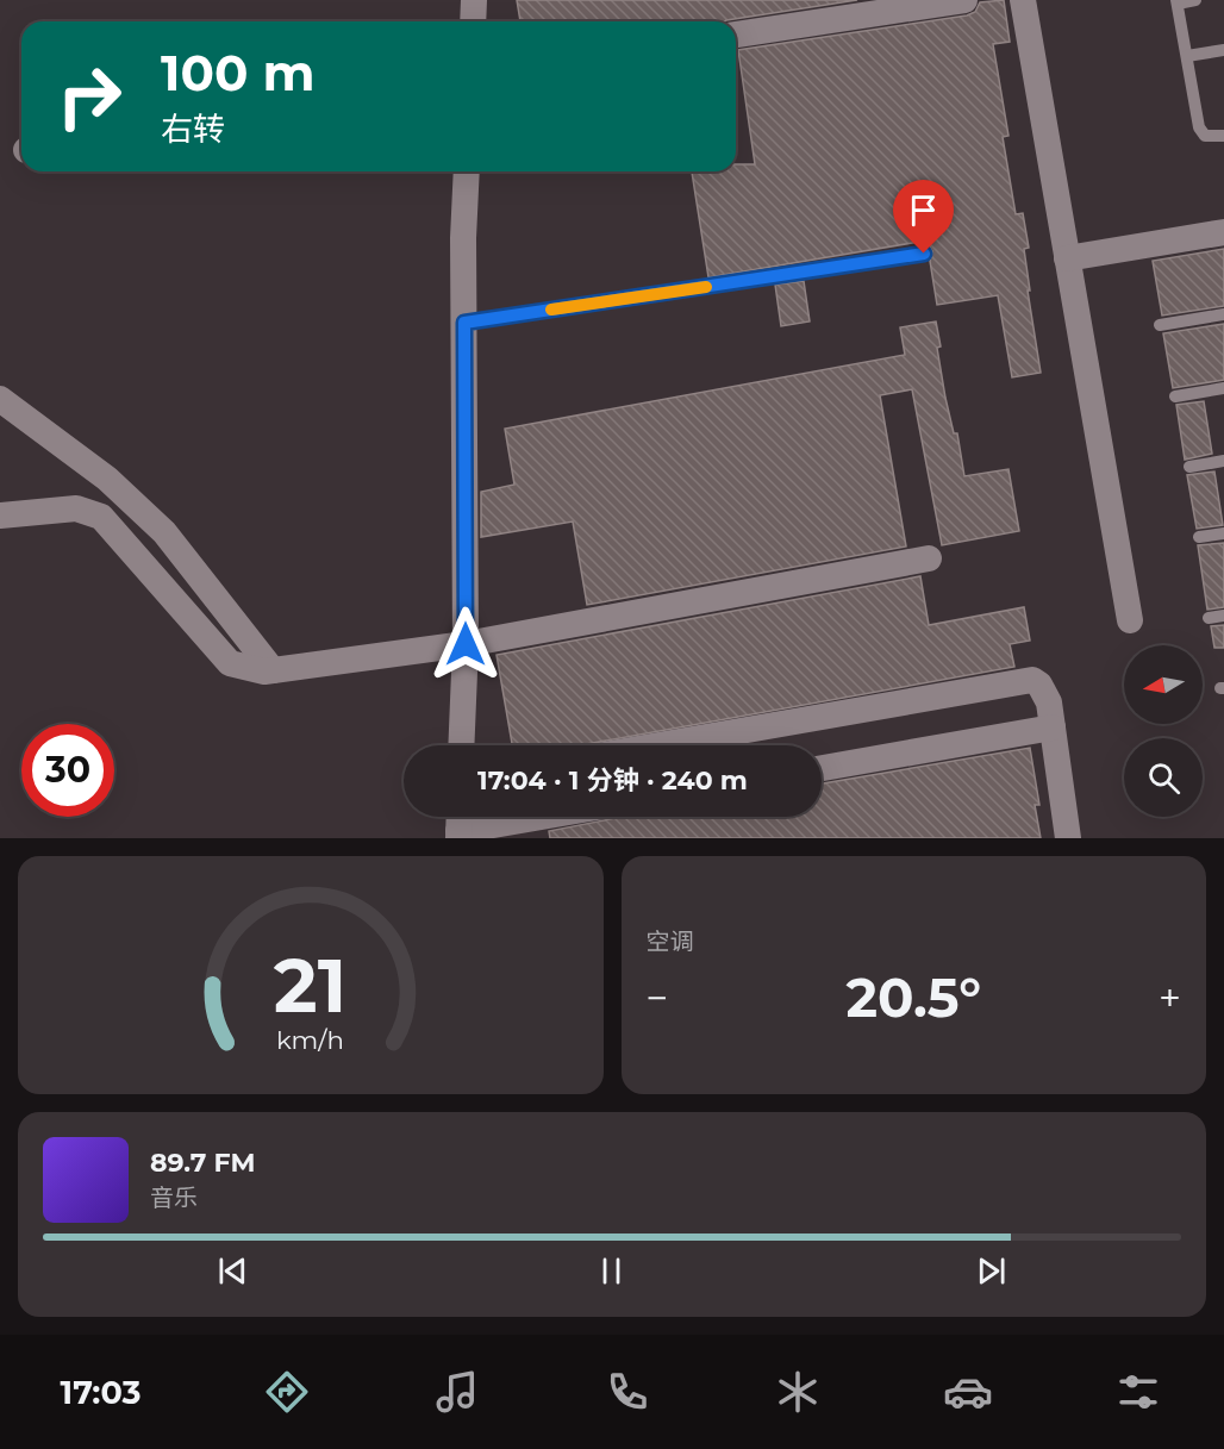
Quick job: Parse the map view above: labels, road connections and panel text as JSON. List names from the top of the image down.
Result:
{
  "north": "left",
  "page": {
    "turn": ["100 m", "右转"],
    "limit": "30",
    "trip": "17:04 · 1 分钟 · 240 m",
    "tile": "空调",
    "heat": ["−", "20.5°", "+"],
    "song": ["89.7 FM", "音乐"],
    "tabs": "17:03",
    "gauge": ["21", "km/h"]
  }
}
